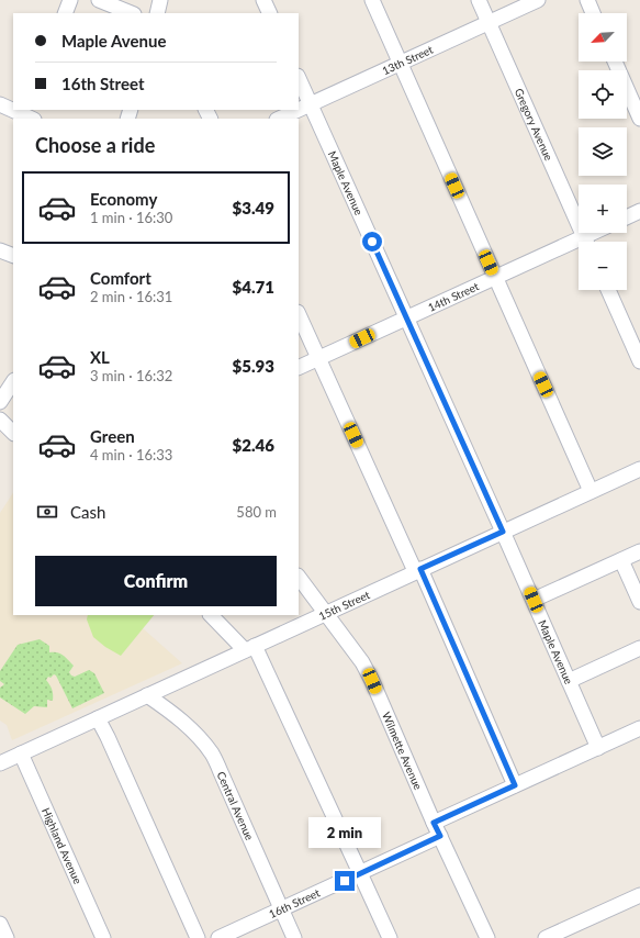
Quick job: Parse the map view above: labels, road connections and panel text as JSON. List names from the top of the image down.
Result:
{
  "streets": {
    "street": [
      "13th Street",
      "Gregory Avenue",
      "Maple Avenue",
      "14th Street",
      "15th Street",
      "Wilmette Avenue",
      "Central Avenue",
      "Highland Avenue",
      "16th Street"
    ]
  },
  "crossings": [
    ["13th Street", "Gregory Avenue"],
    ["13th Street", "Maple Avenue"],
    ["Maple Avenue", "14th Street"],
    ["Maple Avenue", "15th Street"],
    ["15th Street", "Wilmette Avenue"],
    ["15th Street", "Central Avenue"],
    ["15th Street", "Highland Avenue"],
    ["Wilmette Avenue", "16th Street"],
    ["Central Avenue", "16th Street"]
  ],
  "north": "bottom left",
  "page": {
    "map_buttons": ["+", "−"],
    "banner": ["Maple Avenue", "16th Street"],
    "heading": "Choose a ride",
    "list": [
      {
        "name": "Economy",
        "note": "1 min · 16:30",
        "value": "$3.49"
      },
      {
        "name": "Comfort",
        "note": "2 min · 16:31",
        "value": "$4.71"
      },
      {
        "name": "XL",
        "note": "3 min · 16:32",
        "value": "$5.93"
      },
      {
        "name": "Green",
        "note": "4 min · 16:33",
        "value": "$2.46"
      }
    ],
    "pay": ["Cash", "580 m"],
    "buttons": "Confirm",
    "bubble": "2 min"
  }
}
